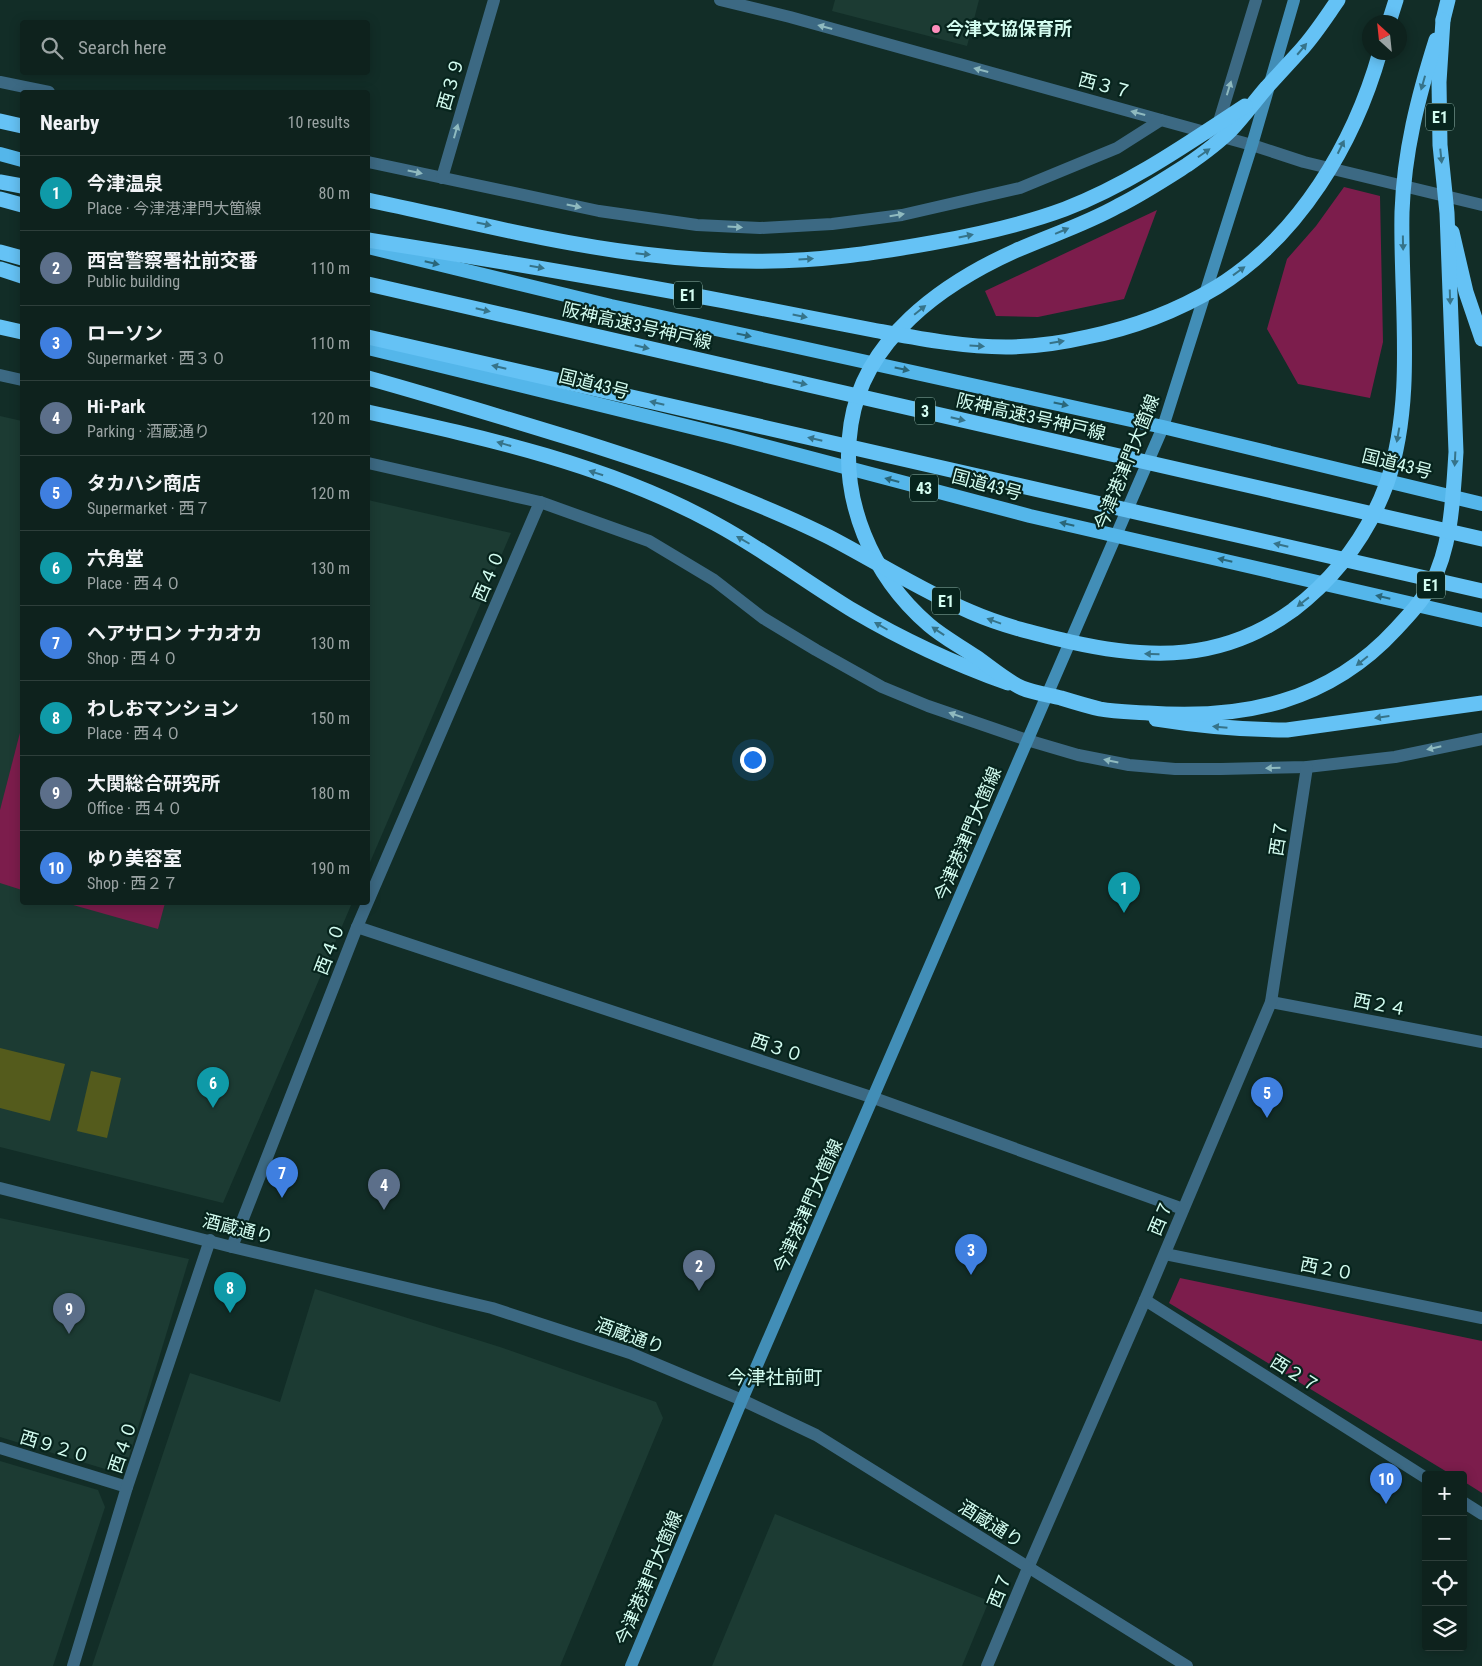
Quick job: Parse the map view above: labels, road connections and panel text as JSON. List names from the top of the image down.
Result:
{
  "streets": {
    "highway": [
      "E1",
      "阪神高速3号神戸線",
      "国道43号",
      "3",
      "43"
    ],
    "main road": ["今津港津門大箇線"],
    "street": [
      "西３９",
      "西３７",
      "西４０",
      "西７",
      "西２４",
      "西３０",
      "酒蔵通り",
      "西２０",
      "西２７",
      "西９２０"
    ]
  },
  "crossings": [
    ["西３７", "今津港津門大箇線"],
    ["国道43号", "今津港津門大箇線"],
    ["今津港津門大箇線", "西３０"],
    ["今津港津門大箇線", "酒蔵通り"],
    ["西４０", "西３０"],
    ["西４０", "酒蔵通り"],
    ["西４０", "西９２０"],
    ["西７", "西２４"],
    ["西７", "西３０"],
    ["西７", "酒蔵通り"],
    ["西７", "西２０"],
    ["西７", "西２７"]
  ],
  "one_way": ["西３９"],
  "districts": ["今津社前町"],
  "places": ["今津文協保育所"],
  "north": "top left",
  "page": {
    "search": "Search here",
    "heading": ["Nearby", "10 results"],
    "list": [
      {
        "mark": "1",
        "name": "今津温泉",
        "note": "Place · 今津港津門大箇線",
        "value": "80 m"
      },
      {
        "mark": "2",
        "name": "西宮警察署社前交番",
        "note": "Public building",
        "value": "110 m"
      },
      {
        "mark": "3",
        "name": "ローソン",
        "note": "Supermarket · 西３０",
        "value": "110 m"
      },
      {
        "mark": "4",
        "name": "Hi-Park",
        "note": "Parking · 酒蔵通り",
        "value": "120 m"
      },
      {
        "mark": "5",
        "name": "タカハシ商店",
        "note": "Supermarket · 西７",
        "value": "120 m"
      },
      {
        "mark": "6",
        "name": "六角堂",
        "note": "Place · 西４０",
        "value": "130 m"
      },
      {
        "mark": "7",
        "name": "ヘアサロン ナカオカ",
        "note": "Shop · 西４０",
        "value": "130 m"
      },
      {
        "mark": "8",
        "name": "わしおマンション",
        "note": "Place · 西４０",
        "value": "150 m"
      },
      {
        "mark": "9",
        "name": "大関総合研究所",
        "note": "Office · 西４０",
        "value": "180 m"
      },
      {
        "mark": "10",
        "name": "ゆり美容室",
        "note": "Shop · 西２７",
        "value": "190 m"
      }
    ],
    "pins": [
      "1",
      "6",
      "5",
      "7",
      "4",
      "3",
      "2",
      "8",
      "9",
      "10"
    ],
    "map_buttons": ["+", "−"]
  }
}
